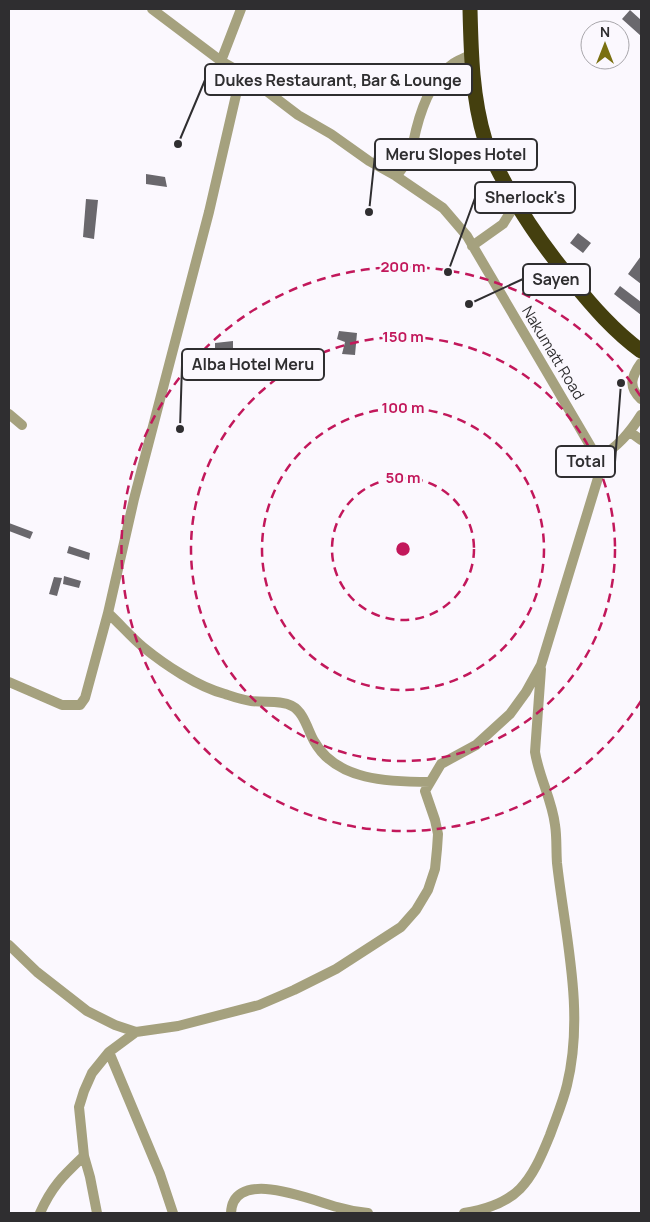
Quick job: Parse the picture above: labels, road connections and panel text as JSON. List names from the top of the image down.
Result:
{
  "streets": {
    "street": ["Nakumatt Road"]
  },
  "places": [
    "Dukes Restaurant, Bar & Lounge",
    "Meru Slopes Hotel",
    "Sherlock's",
    "Sayen",
    "Total",
    "Alba Hotel Meru"
  ],
  "north": "top",
  "rings": [
    "200 m",
    "150 m",
    "100 m",
    "50 m"
  ]
}
